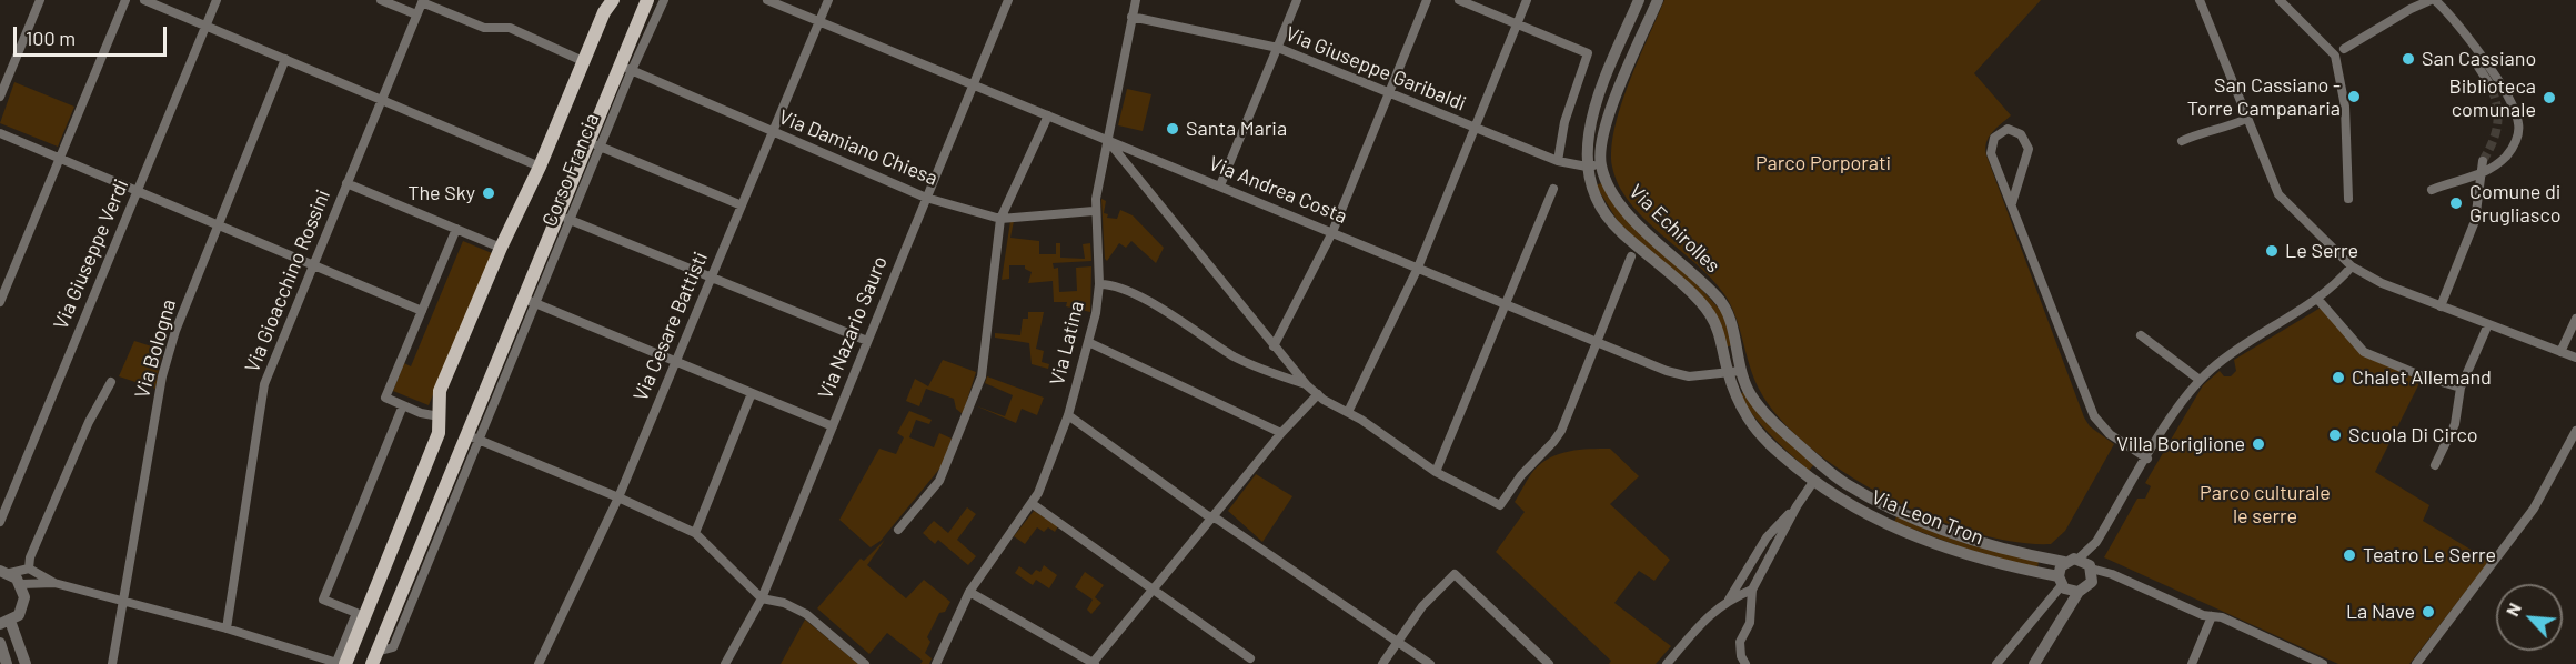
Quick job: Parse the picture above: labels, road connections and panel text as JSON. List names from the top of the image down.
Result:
{
  "streets": {
    "main road": ["Corso Francia"],
    "street": [
      "Via Giuseppe Garibaldi",
      "Via Damiano Chiesa",
      "Via Andrea Costa",
      "Via Echirolles",
      "Via Giuseppe Verdi",
      "Via Gioacchino Rossini",
      "Via Cesare Battisti",
      "Via Nazario Sauro",
      "Via Latina",
      "Via Bologna",
      "Via Leon Tron"
    ]
  },
  "crossings": [
    ["Via Giuseppe Garibaldi", "Via Echirolles"],
    ["Via Giuseppe Garibaldi", "Via Latina"],
    ["Via Damiano Chiesa", "Corso Francia"],
    ["Via Damiano Chiesa", "Via Cesare Battisti"],
    ["Via Damiano Chiesa", "Via Nazario Sauro"],
    ["Via Damiano Chiesa", "Via Latina"],
    ["Via Andrea Costa", "Via Echirolles"],
    ["Via Andrea Costa", "Via Cesare Battisti"],
    ["Via Andrea Costa", "Via Nazario Sauro"],
    ["Via Andrea Costa", "Via Latina"],
    ["Via Andrea Costa", "Via Leon Tron"],
    ["Via Echirolles", "Via Leon Tron"]
  ],
  "parks": ["Parco Porporati", "Parco culturale le serre"],
  "places": [
    "San Cassiano",
    "San Cassiano - Torre Campanaria",
    "Biblioteca comunale",
    "Santa Maria",
    "The Sky",
    "Comune di Grugliasco",
    "Le Serre",
    "Chalet Allemand",
    "Scuola Di Circo",
    "Villa Boriglione",
    "Teatro Le Serre",
    "La Nave"
  ],
  "scale_bar": "100 m",
  "north": "top left"
}
